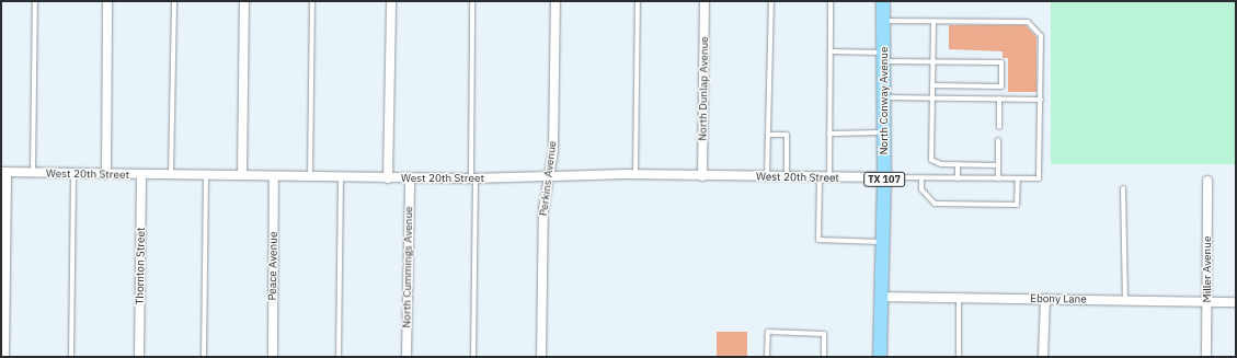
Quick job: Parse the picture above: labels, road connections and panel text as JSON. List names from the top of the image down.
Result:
{
  "streets": {
    "main road": ["North Conway Avenue", "TX 107"],
    "street": [
      "North Dunlap Avenue",
      "West 20th Street",
      "Perkins Avenue",
      "Thornton Street",
      "Peace Avenue",
      "North Cummings Avenue",
      "Miller Avenue",
      "Ebony Lane"
    ]
  },
  "crossings": [
    ["North Dunlap Avenue", "West 20th Street"],
    ["North Conway Avenue", "West 20th Street"],
    ["North Conway Avenue", "Ebony Lane"],
    ["West 20th Street", "Perkins Avenue"],
    ["West 20th Street", "Thornton Street"],
    ["West 20th Street", "Peace Avenue"],
    ["West 20th Street", "North Cummings Avenue"],
    ["Miller Avenue", "Ebony Lane"]
  ]
}
